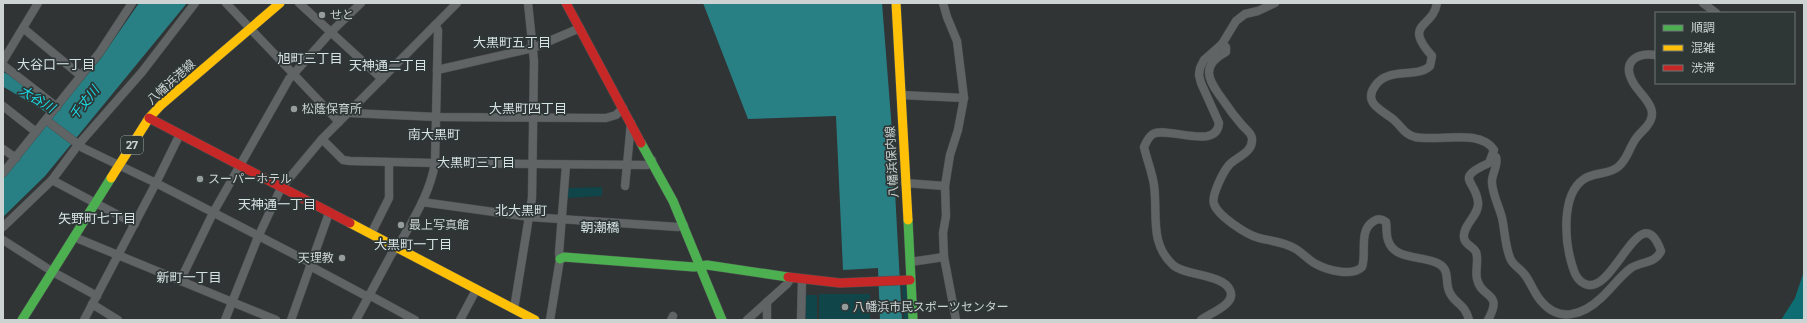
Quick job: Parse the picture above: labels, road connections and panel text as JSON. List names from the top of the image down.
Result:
{
  "streets": {
    "street": ["八幡浜港線", "27", "八幡浜保内線"]
  },
  "districts": [
    "大黒町五丁目",
    "旭町三丁目",
    "大谷口一丁目",
    "天神通二丁目",
    "大黒町四丁目",
    "南大黒町",
    "大黒町三丁目",
    "天神通一丁目",
    "北大黒町",
    "矢野町七丁目",
    "朝潮橋",
    "大黒町一丁目",
    "新町一丁目"
  ],
  "water": ["大谷川", "千丈川"],
  "places": [
    "せと",
    "松蔭保育所",
    "スーパーホテル",
    "最上写真館",
    "天理教",
    "八幡浜市民スポーツセンター"
  ],
  "legend": ["順調", "混雑", "渋滞"]
}
